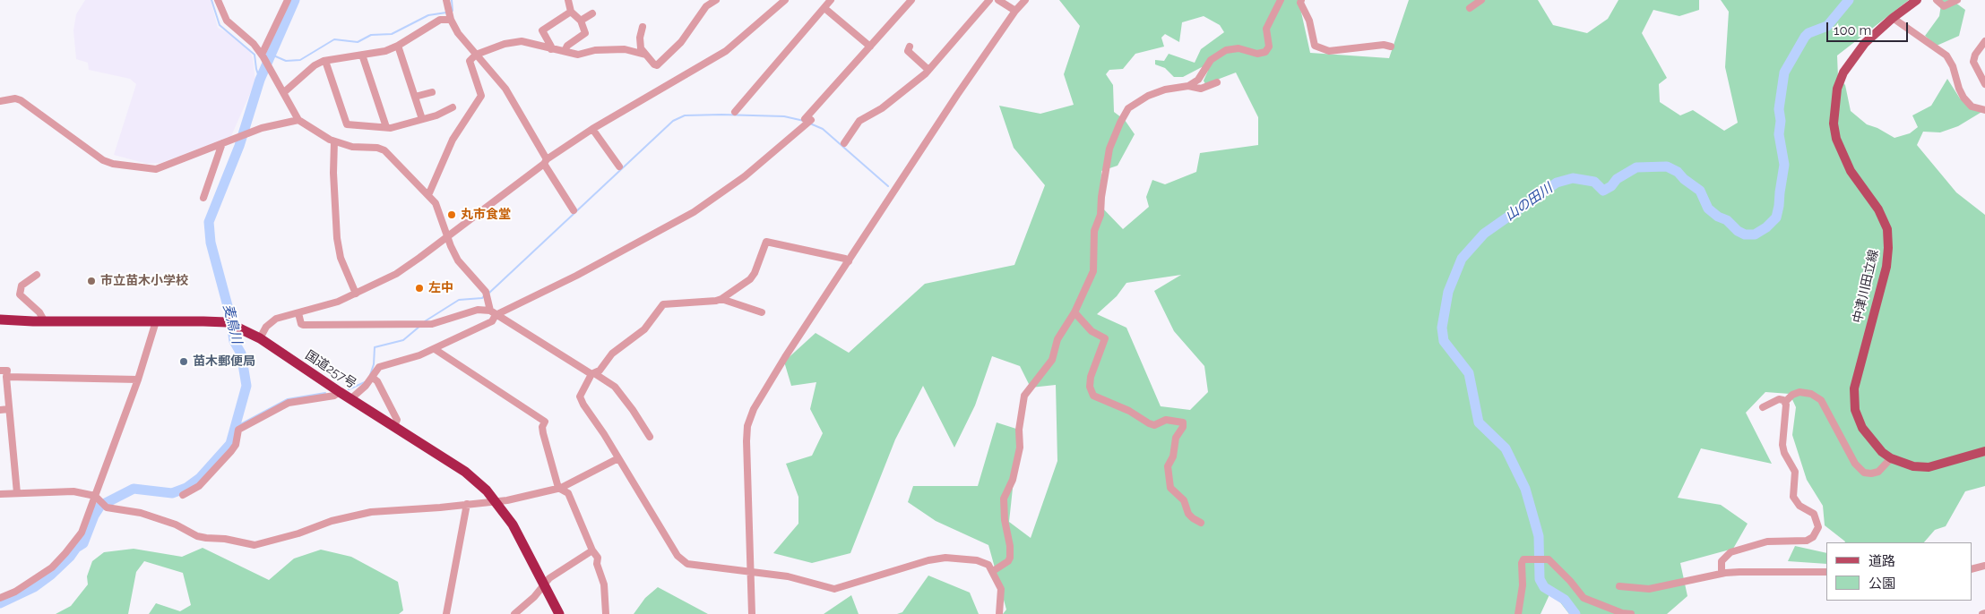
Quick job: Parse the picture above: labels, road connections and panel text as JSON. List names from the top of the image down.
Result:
{
  "streets": {
    "highway": ["国道257号"],
    "main road": ["中津川田立線"]
  },
  "water": ["山の田川", "麦鳥川"],
  "places": [
    "丸市食堂",
    "市立苗木小学校",
    "左中",
    "苗木郵便局"
  ],
  "legend": ["道路", "公園"],
  "scale_bar": "100 m"
}
